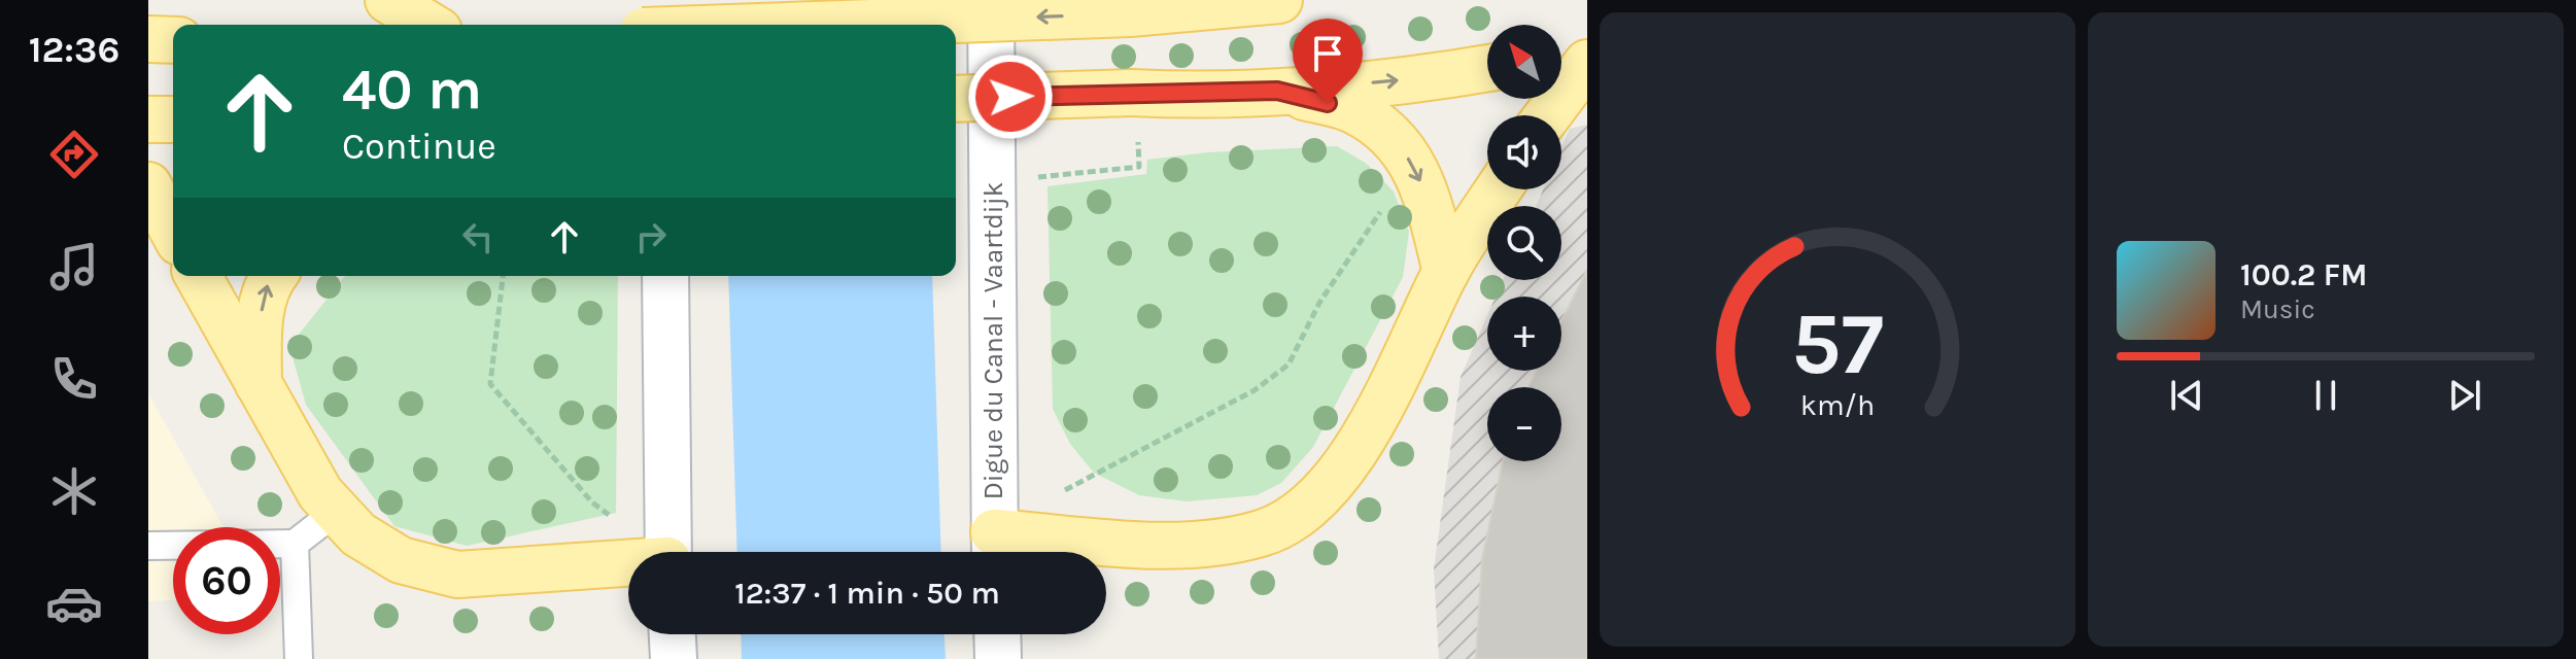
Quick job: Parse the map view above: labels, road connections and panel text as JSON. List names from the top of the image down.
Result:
{
  "streets": {
    "street": ["Digue du Canal - Vaartdijk"]
  },
  "north": "top left",
  "page": {
    "tabs": "12:36",
    "map_buttons": ["+", "−"],
    "turn": ["40 m", "Continue"],
    "song": ["100.2 FM", "Music"],
    "limit": "60",
    "trip": "12:37 · 1 min · 50 m",
    "gauge": ["57", "km/h"]
  }
}
